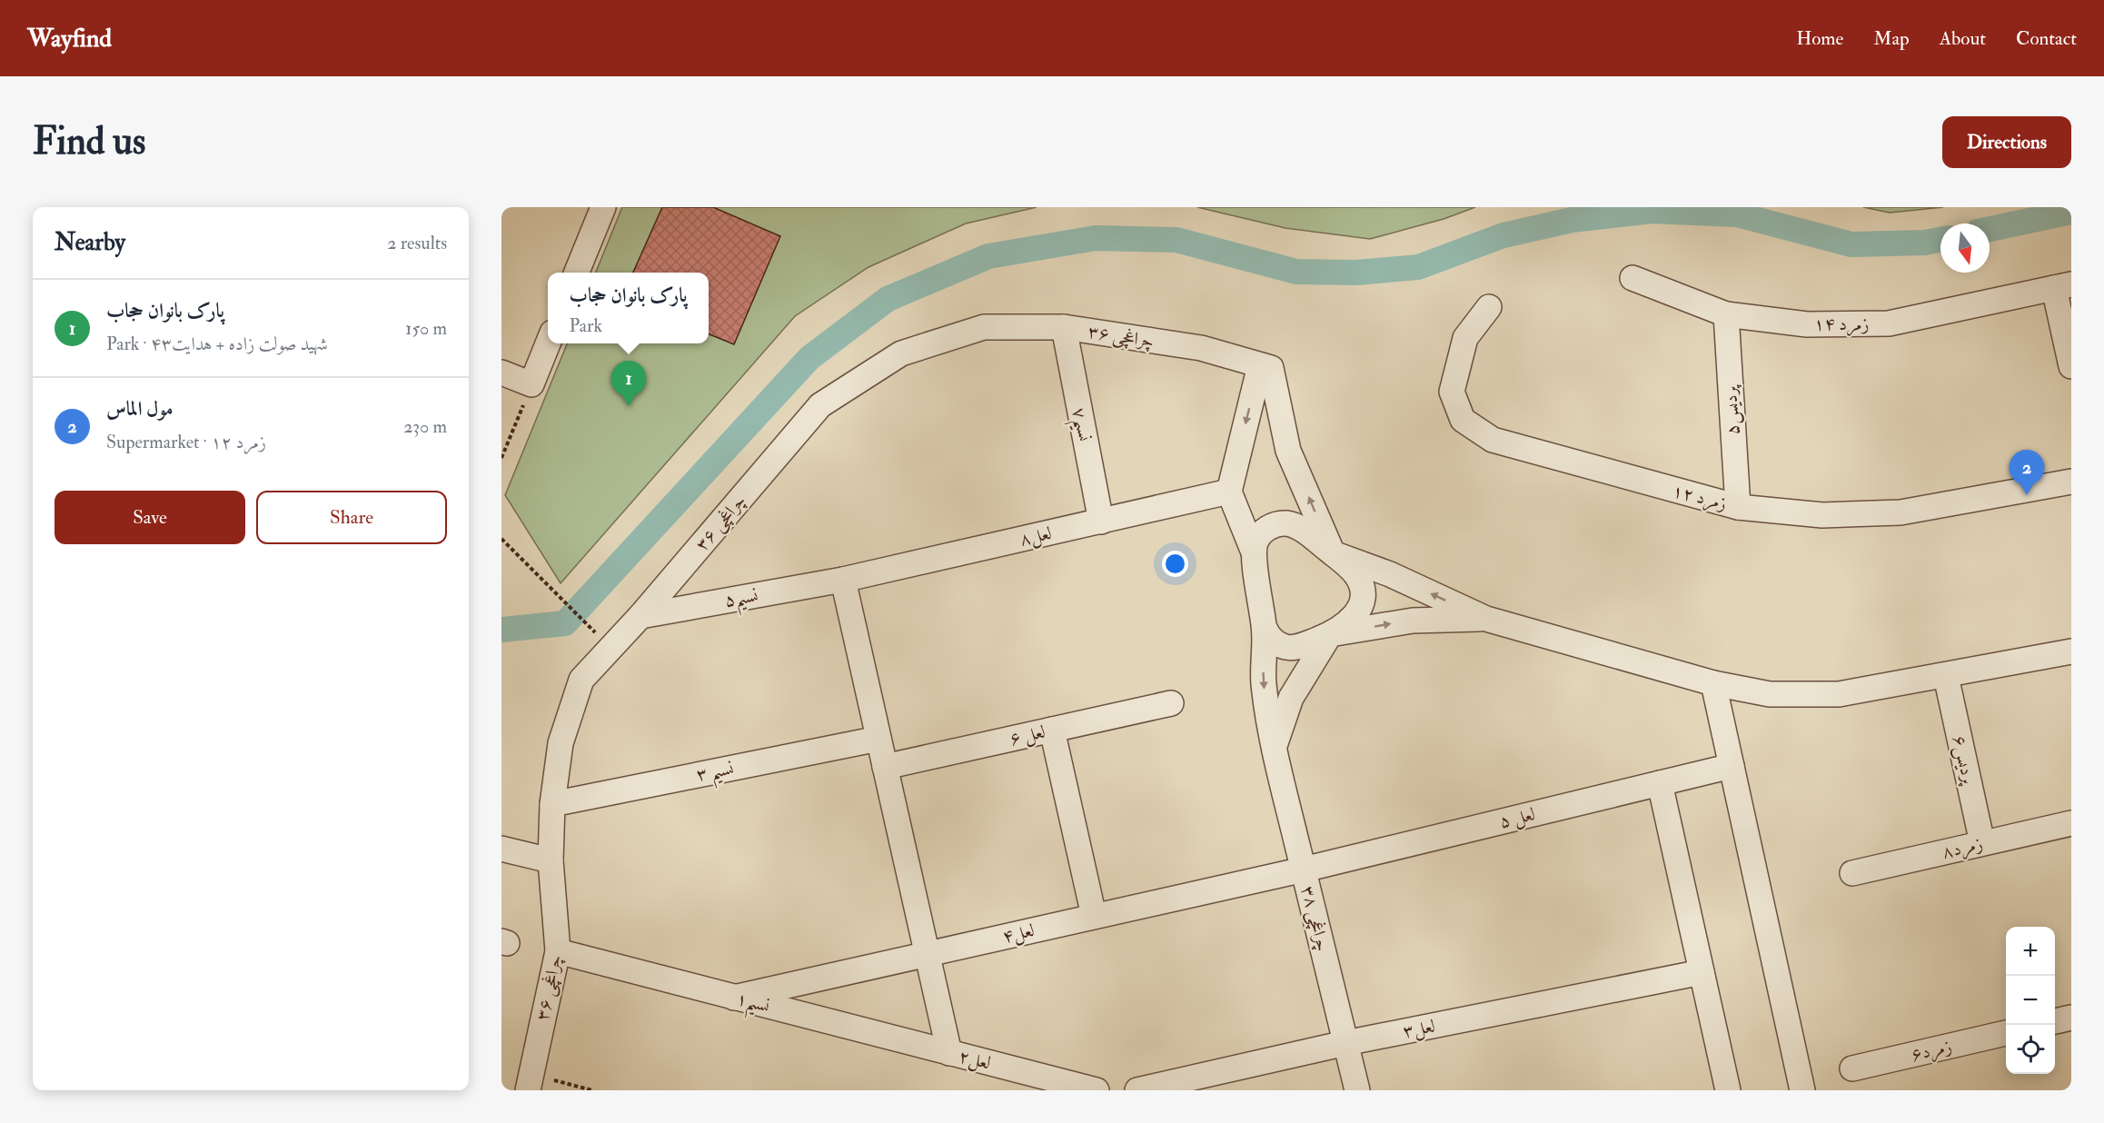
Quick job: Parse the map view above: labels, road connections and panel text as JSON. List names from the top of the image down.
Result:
{
  "streets": {
    "street": [
      "زمرد ۱۴",
      "چراغچی ۳۶",
      "پردیس۵",
      "نسیم۷",
      "زمرد ۱۲",
      "لعل۸",
      "نسیم۵",
      "لعل ۶",
      "پردیس۶",
      "نسیم ۳",
      "لعل ۵",
      "زمرد۸",
      "چراغچی ۳۸",
      "لعل۴",
      "نسیم۱",
      "لعل۳",
      "زمرد۶",
      "لعل۲"
    ]
  },
  "crossings": [
    ["زمرد ۱۴", "پردیس۵"],
    ["چراغچی ۳۶", "نسیم۷"],
    ["چراغچی ۳۶", "نسیم۵"],
    ["چراغچی ۳۶", "نسیم ۳"],
    ["چراغچی ۳۶", "نسیم۱"],
    ["پردیس۵", "زمرد ۱۲"],
    ["نسیم۷", "لعل۸"],
    ["لعل۸", "نسیم۵"],
    ["پردیس۶", "زمرد۸"],
    ["لعل ۵", "چراغچی ۳۸"],
    ["لعل ۵", "لعل۴"],
    ["چراغچی ۳۸", "لعل۴"],
    ["چراغچی ۳۸", "لعل۳"],
    ["لعل۴", "نسیم۱"],
    ["نسیم۱", "لعل۲"]
  ],
  "north": "bottom",
  "page": {
    "header": "Wayfind",
    "nav": [
      "Home",
      "Map",
      "About",
      "Contact"
    ],
    "buttons": [
      "Directions",
      ["Save", "Share"]
    ],
    "title": "Find us",
    "heading": ["Nearby", "2 results"],
    "popup": ["پارک بانوان حجاب", "Park"],
    "list": [
      {
        "mark": "1",
        "name": "پارک بانوان حجاب",
        "note": "Park · شهید صولت زاده + هدایت۴۳",
        "value": "150 m"
      },
      {
        "mark": "2",
        "name": "مول الماس",
        "note": "Supermarket · زمرد ۱۲",
        "value": "230 m"
      }
    ],
    "pins": ["1", "2"],
    "map_buttons": ["+", "−"]
  }
}
